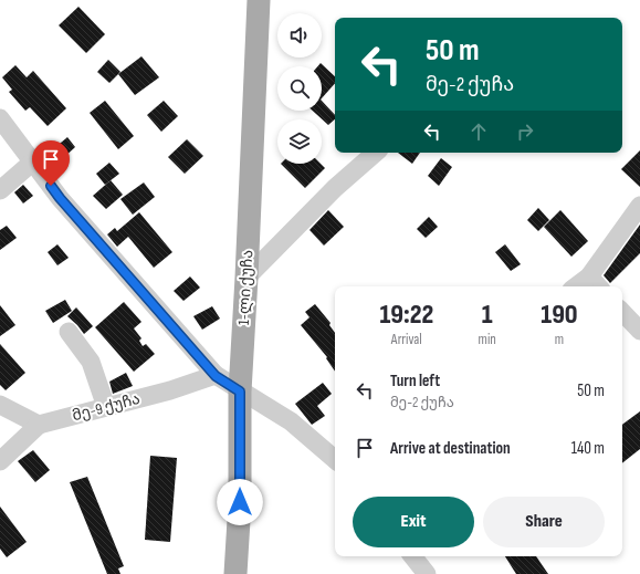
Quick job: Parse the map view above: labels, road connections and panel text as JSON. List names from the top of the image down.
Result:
{
  "streets": {
    "main road": ["1-ლი ქუჩა"],
    "street": ["მე-9 ქუჩა"]
  },
  "page": {
    "turn": ["50 m", "მე-2 ქუჩა"],
    "eta": [
      "19:22",
      "Arrival",
      "1",
      "min",
      "190",
      "m"
    ],
    "list": [
      {
        "name": "Turn left",
        "note": "მე-2 ქუჩა",
        "value": "50 m"
      },
      {
        "name": "Arrive at destination",
        "value": "140 m"
      }
    ],
    "buttons": ["Exit", "Share"]
  }
}
